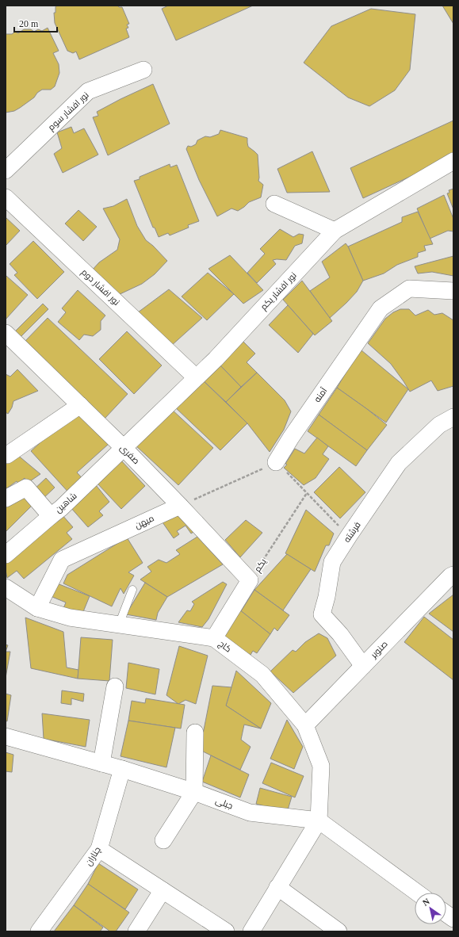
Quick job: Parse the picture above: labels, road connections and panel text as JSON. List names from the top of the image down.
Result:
{
  "streets": {
    "street": [
      "نور افشار سوم",
      "نور افشار دوم",
      "نور افشار یکم",
      "آمنه",
      "صفری",
      "شاهین",
      "میهن",
      "فرشته",
      "یکم",
      "کاج",
      "صنوبر",
      "جبلی",
      "چناران"
    ]
  },
  "crossings": [
    ["نور افشار دوم", "نور افشار یکم"],
    ["نور افشار یکم", "صفری"],
    ["نور افشار یکم", "شاهین"],
    ["صفری", "شاهین"],
    ["صفری", "میهن"],
    ["صفری", "یکم"],
    ["میهن", "کاج"],
    ["فرشته", "صنوبر"],
    ["یکم", "کاج"],
    ["کاج", "صنوبر"],
    ["کاج", "جبلی"],
    ["جبلی", "چناران"]
  ],
  "scale_bar": "20 m",
  "north": "top left"
}
